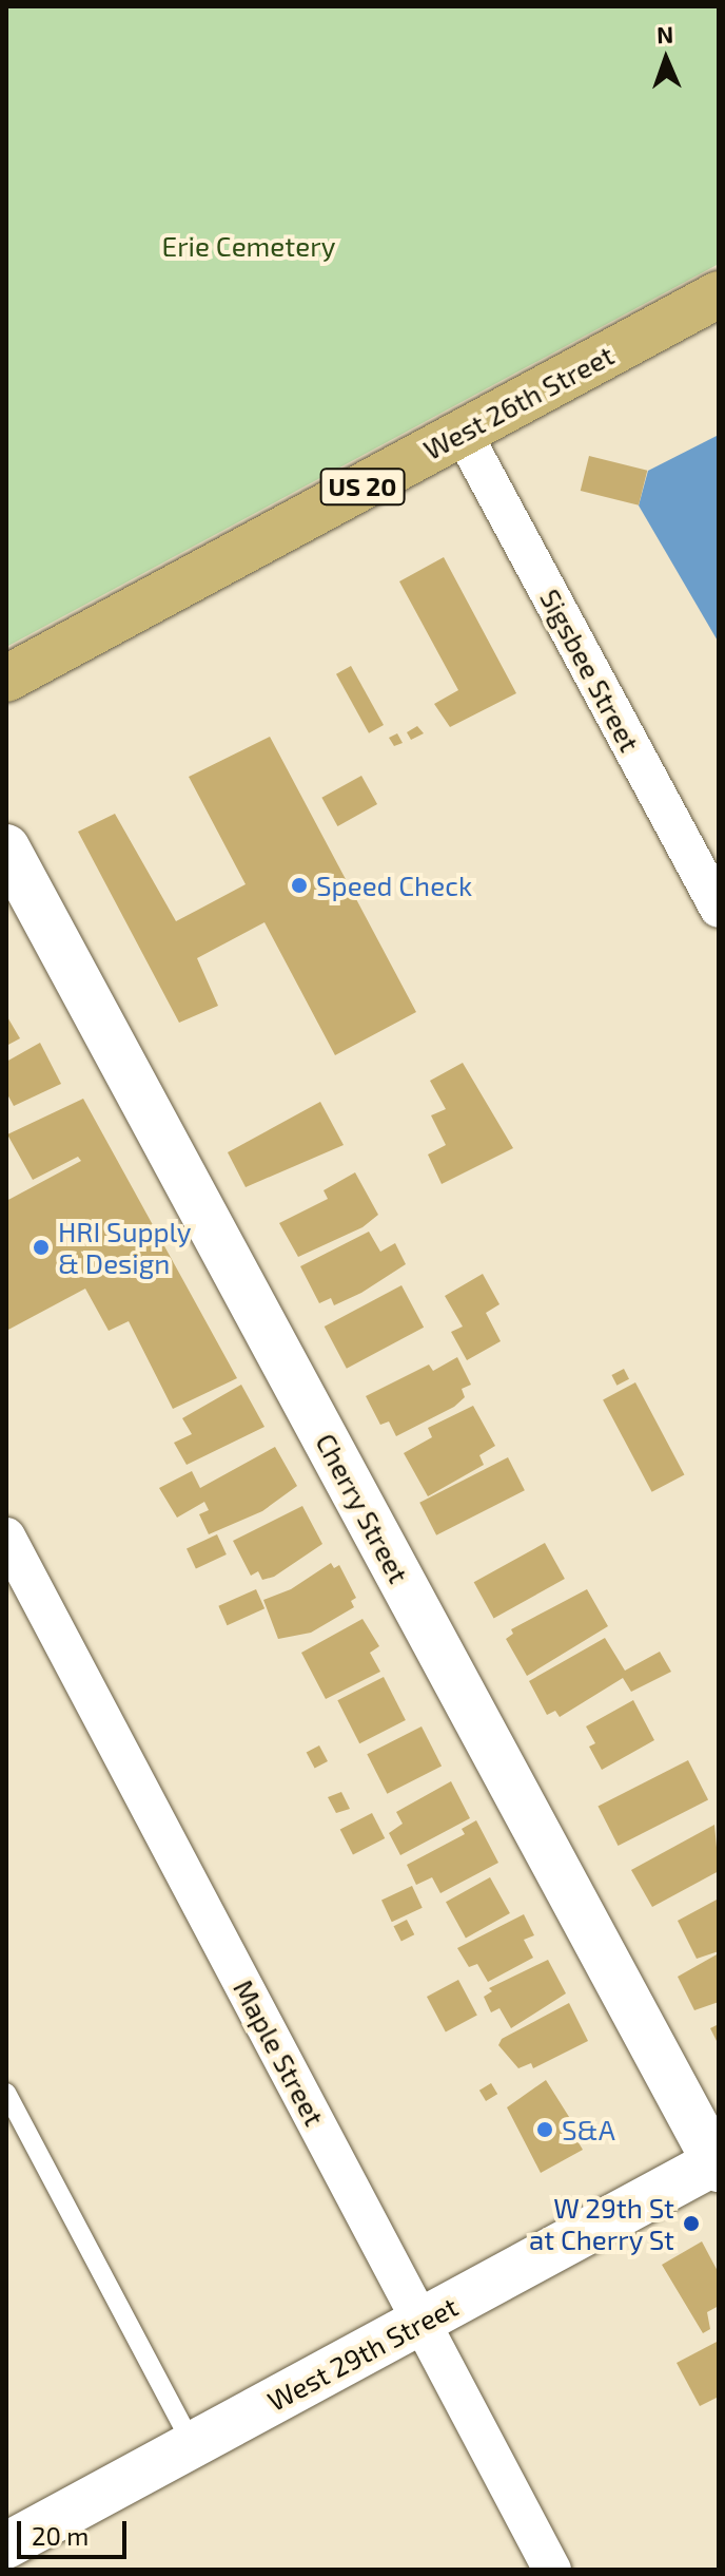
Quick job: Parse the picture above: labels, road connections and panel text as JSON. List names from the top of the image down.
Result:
{
  "streets": {
    "main road": ["West 26th Street", "US 20"],
    "street": [
      "Sigsbee Street",
      "Cherry Street",
      "Maple Street",
      "West 29th Street"
    ]
  },
  "crossings": [
    ["West 26th Street", "Sigsbee Street"],
    ["Cherry Street", "West 29th Street"],
    ["Maple Street", "West 29th Street"]
  ],
  "parks": ["Erie Cemetery"],
  "places": [
    "Speed Check",
    "HRI Supply & Design",
    "S&A",
    "W 29th St at Cherry St"
  ],
  "scale_bar": "20 m",
  "north": "top"
}
